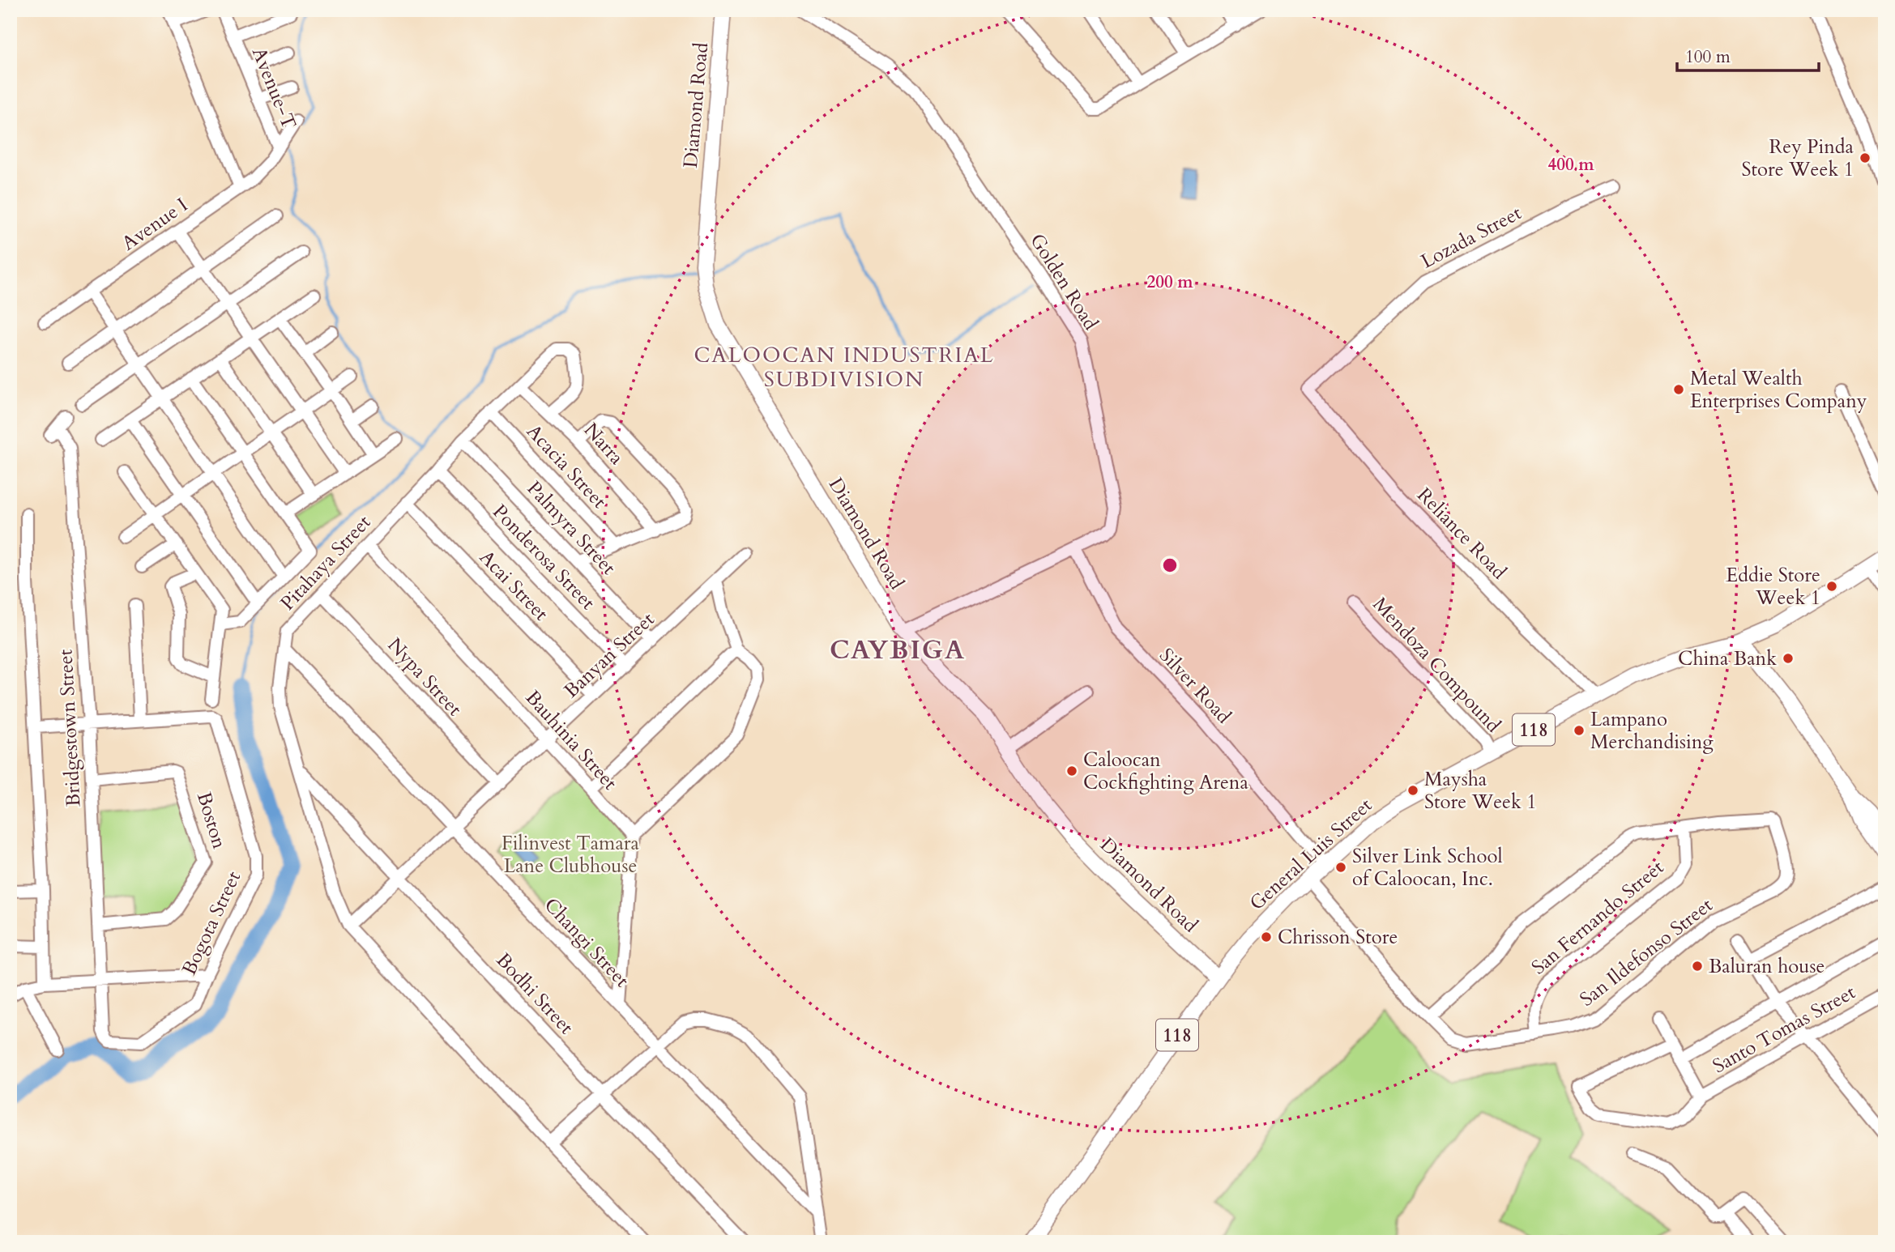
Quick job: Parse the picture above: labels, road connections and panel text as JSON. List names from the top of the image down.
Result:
{
  "streets": {
    "main road": ["Diamond Road", "118", "General Luis Street"],
    "street": [
      "Avenue-T",
      "Avenue I",
      "Lozada Street",
      "Golden Road",
      "Narra",
      "Acacia Street",
      "Palmyra Street",
      "Reliance Road",
      "Ponderosa Street",
      "Pitahaya Street",
      "Acai Street",
      "Banyan Street",
      "Mendoza Compound",
      "Nypa Street",
      "Silver Road",
      "Bridgestown Street",
      "Bauhinia Street",
      "Boston",
      "San Fernando Street",
      "Bogota Street",
      "Changi Street",
      "San Ildefonso Street",
      "Bodhi Street",
      "Santo Tomas Street"
    ]
  },
  "crossings": [
    ["Avenue-T", "Avenue I"],
    ["Diamond Road", "Golden Road"],
    ["Diamond Road", "General Luis Street"],
    ["Lozada Street", "Reliance Road"],
    ["Golden Road", "Silver Road"],
    ["Narra", "Pitahaya Street"],
    ["Acacia Street", "Pitahaya Street"],
    ["Palmyra Street", "Pitahaya Street"],
    ["Palmyra Street", "Banyan Street"],
    ["Reliance Road", "General Luis Street"],
    ["Ponderosa Street", "Pitahaya Street"],
    ["Ponderosa Street", "Banyan Street"],
    ["Pitahaya Street", "Acai Street"],
    ["Pitahaya Street", "Banyan Street"],
    ["Pitahaya Street", "Nypa Street"],
    ["Pitahaya Street", "Bauhinia Street"],
    ["Pitahaya Street", "Changi Street"],
    ["Pitahaya Street", "Bodhi Street"],
    ["Acai Street", "Banyan Street"],
    ["Banyan Street", "Nypa Street"],
    ["Banyan Street", "Bauhinia Street"],
    ["Banyan Street", "Changi Street"],
    ["Banyan Street", "Bodhi Street"],
    ["Mendoza Compound", "General Luis Street"],
    ["Silver Road", "General Luis Street"],
    ["Bridgestown Street", "Boston"],
    ["Bridgestown Street", "Bogota Street"],
    ["San Fernando Street", "San Ildefonso Street"]
  ],
  "districts": ["CALOOCAN INDUSTRIAL SUBDIVISION", "CAYBIGA"],
  "parks": ["Filinvest Tamara Lane Clubhouse"],
  "places": [
    "Rey Pinda Store Week 1",
    "Metal Wealth Enterprises Company",
    "Eddie Store Week 1",
    "China Bank",
    "Lampano Merchandising",
    "Caloocan Cockfighting Arena",
    "Maysha Store Week 1",
    "Silver Link School of Caloocan, Inc.",
    "Chrisson Store",
    "Baluran house"
  ],
  "scale_bar": "100 m",
  "rings": ["400 m", "200 m"]
}
